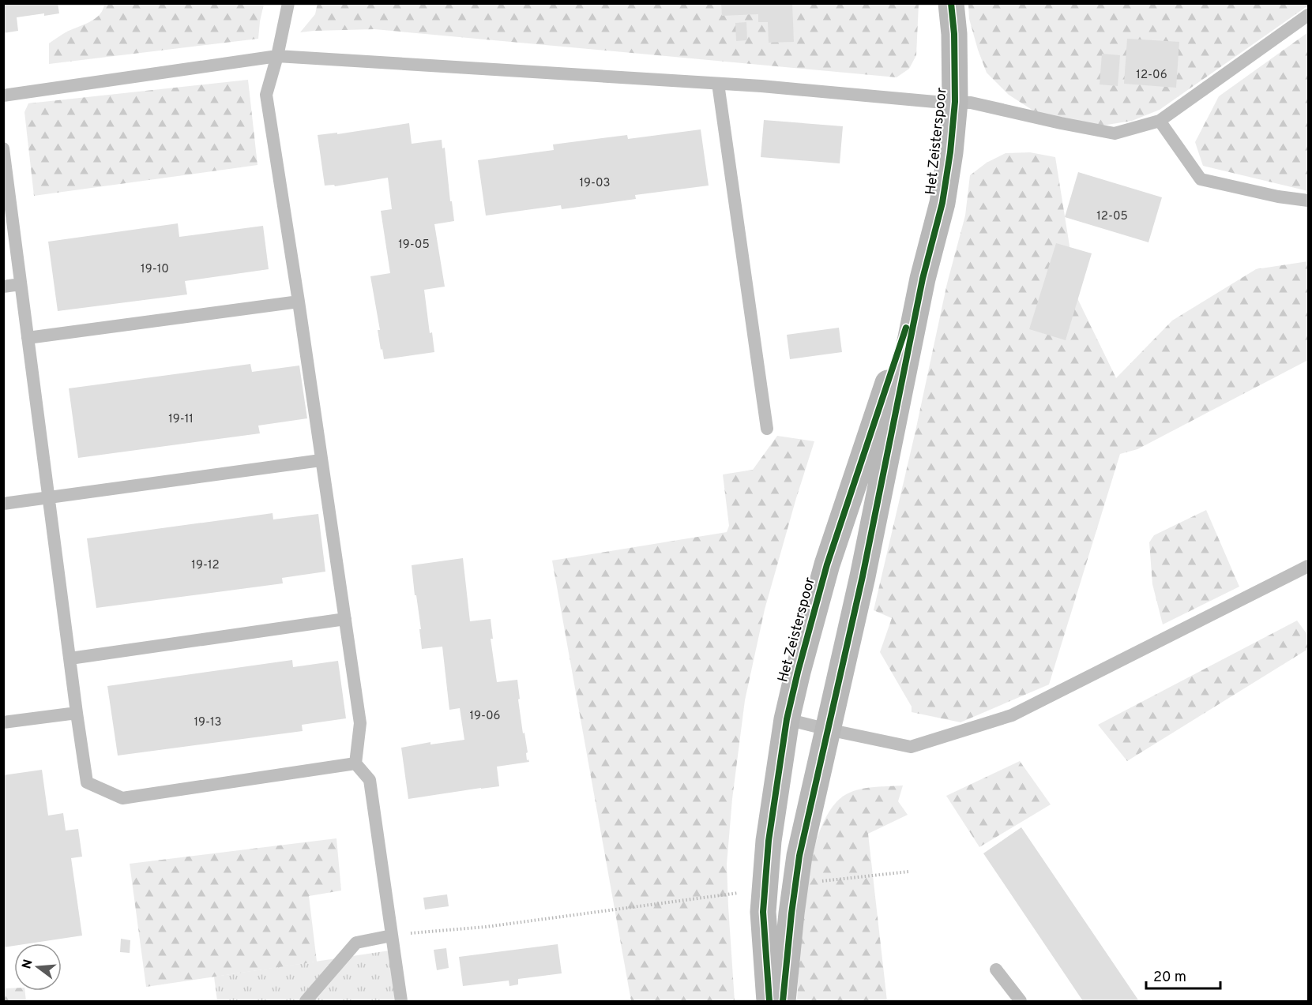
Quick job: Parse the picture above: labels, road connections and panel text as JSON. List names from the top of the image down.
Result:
{
  "streets": {
    "street": ["Het Zeisterspoor"]
  },
  "house_numbers": [
    "12-06",
    "19-03",
    "12-05",
    "19-05",
    "19-10",
    "19-11",
    "19-12",
    "19-06",
    "19-13"
  ],
  "scale_bar": "20 m",
  "north": "left"
}
